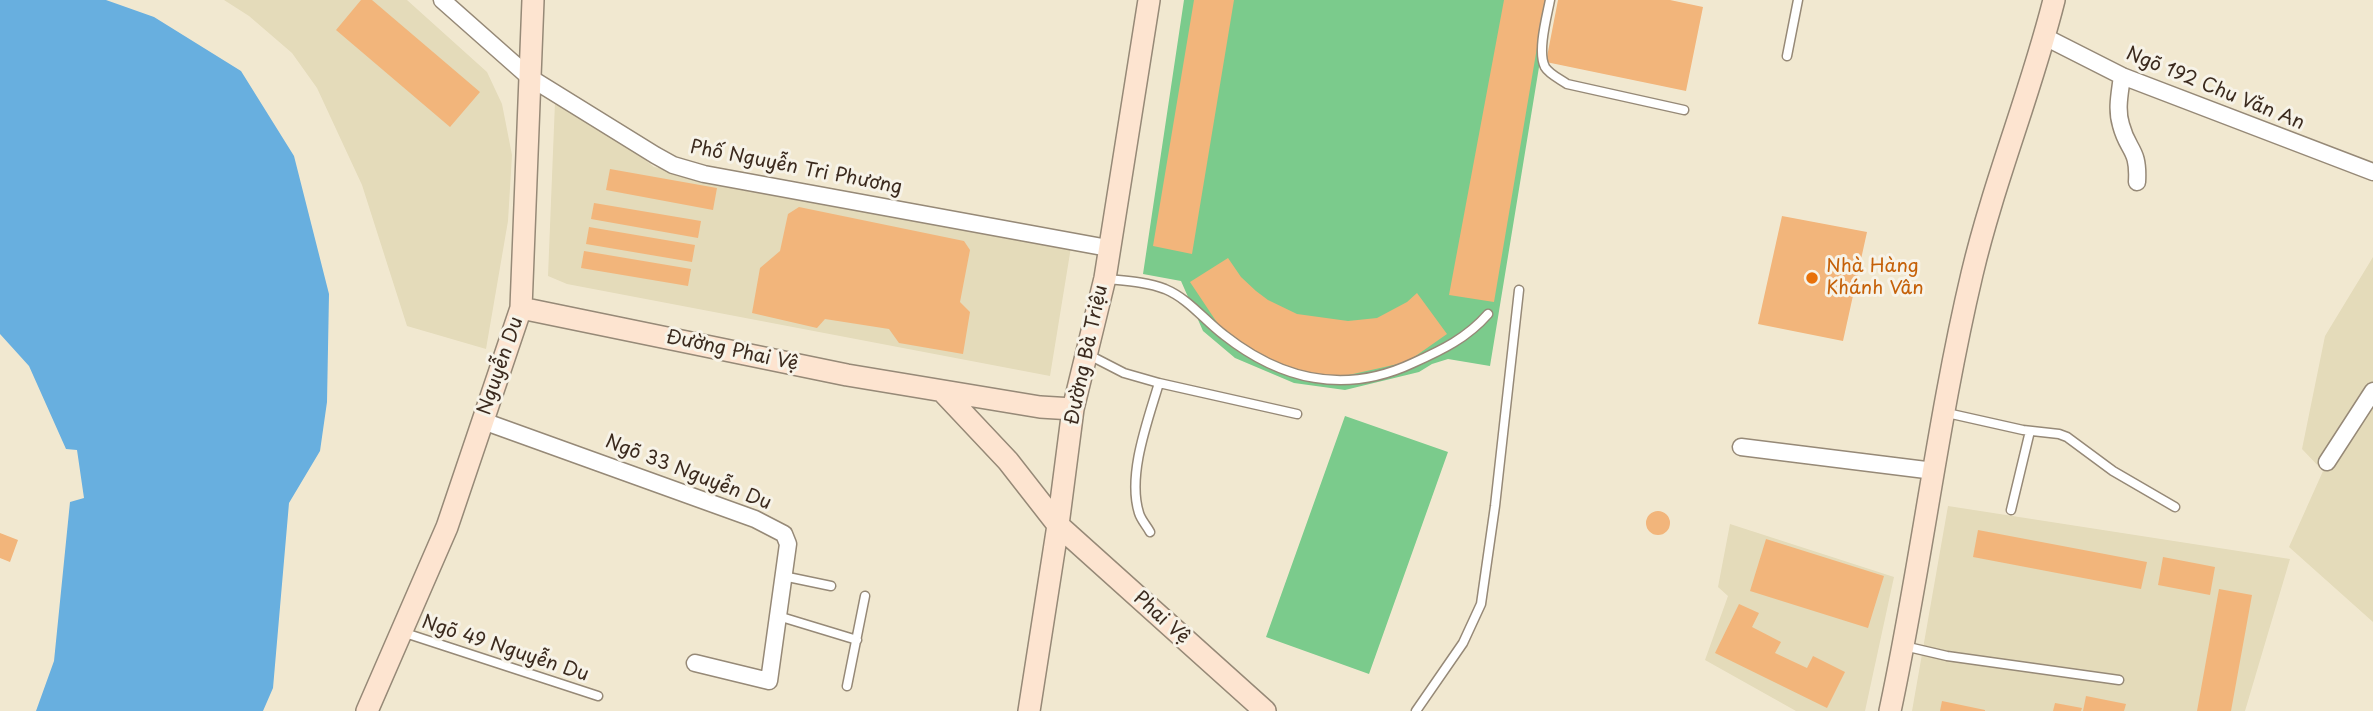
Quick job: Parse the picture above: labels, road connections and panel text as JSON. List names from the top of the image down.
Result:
{
  "streets": {
    "street": [
      "Ngõ 192 Chu Văn An",
      "Phố Nguyễn Tri Phương",
      "Đường Phai Vệ",
      "Đường Bà Triệu",
      "Nguyễn Du",
      "Ngõ 33 Nguyễn Du",
      "Phai Vệ"
    ],
    "lane": ["Ngõ 49 Nguyễn Du"]
  },
  "crossings": [
    ["Phố Nguyễn Tri Phương", "Đường Bà Triệu"],
    ["Phố Nguyễn Tri Phương", "Nguyễn Du"],
    ["Đường Phai Vệ", "Đường Bà Triệu"],
    ["Đường Phai Vệ", "Nguyễn Du"],
    ["Đường Bà Triệu", "Phai Vệ"],
    ["Nguyễn Du", "Ngõ 33 Nguyễn Du"],
    ["Nguyễn Du", "Ngõ 49 Nguyễn Du"]
  ],
  "places": ["Nhà Hàng Khánh Vân"]
}
